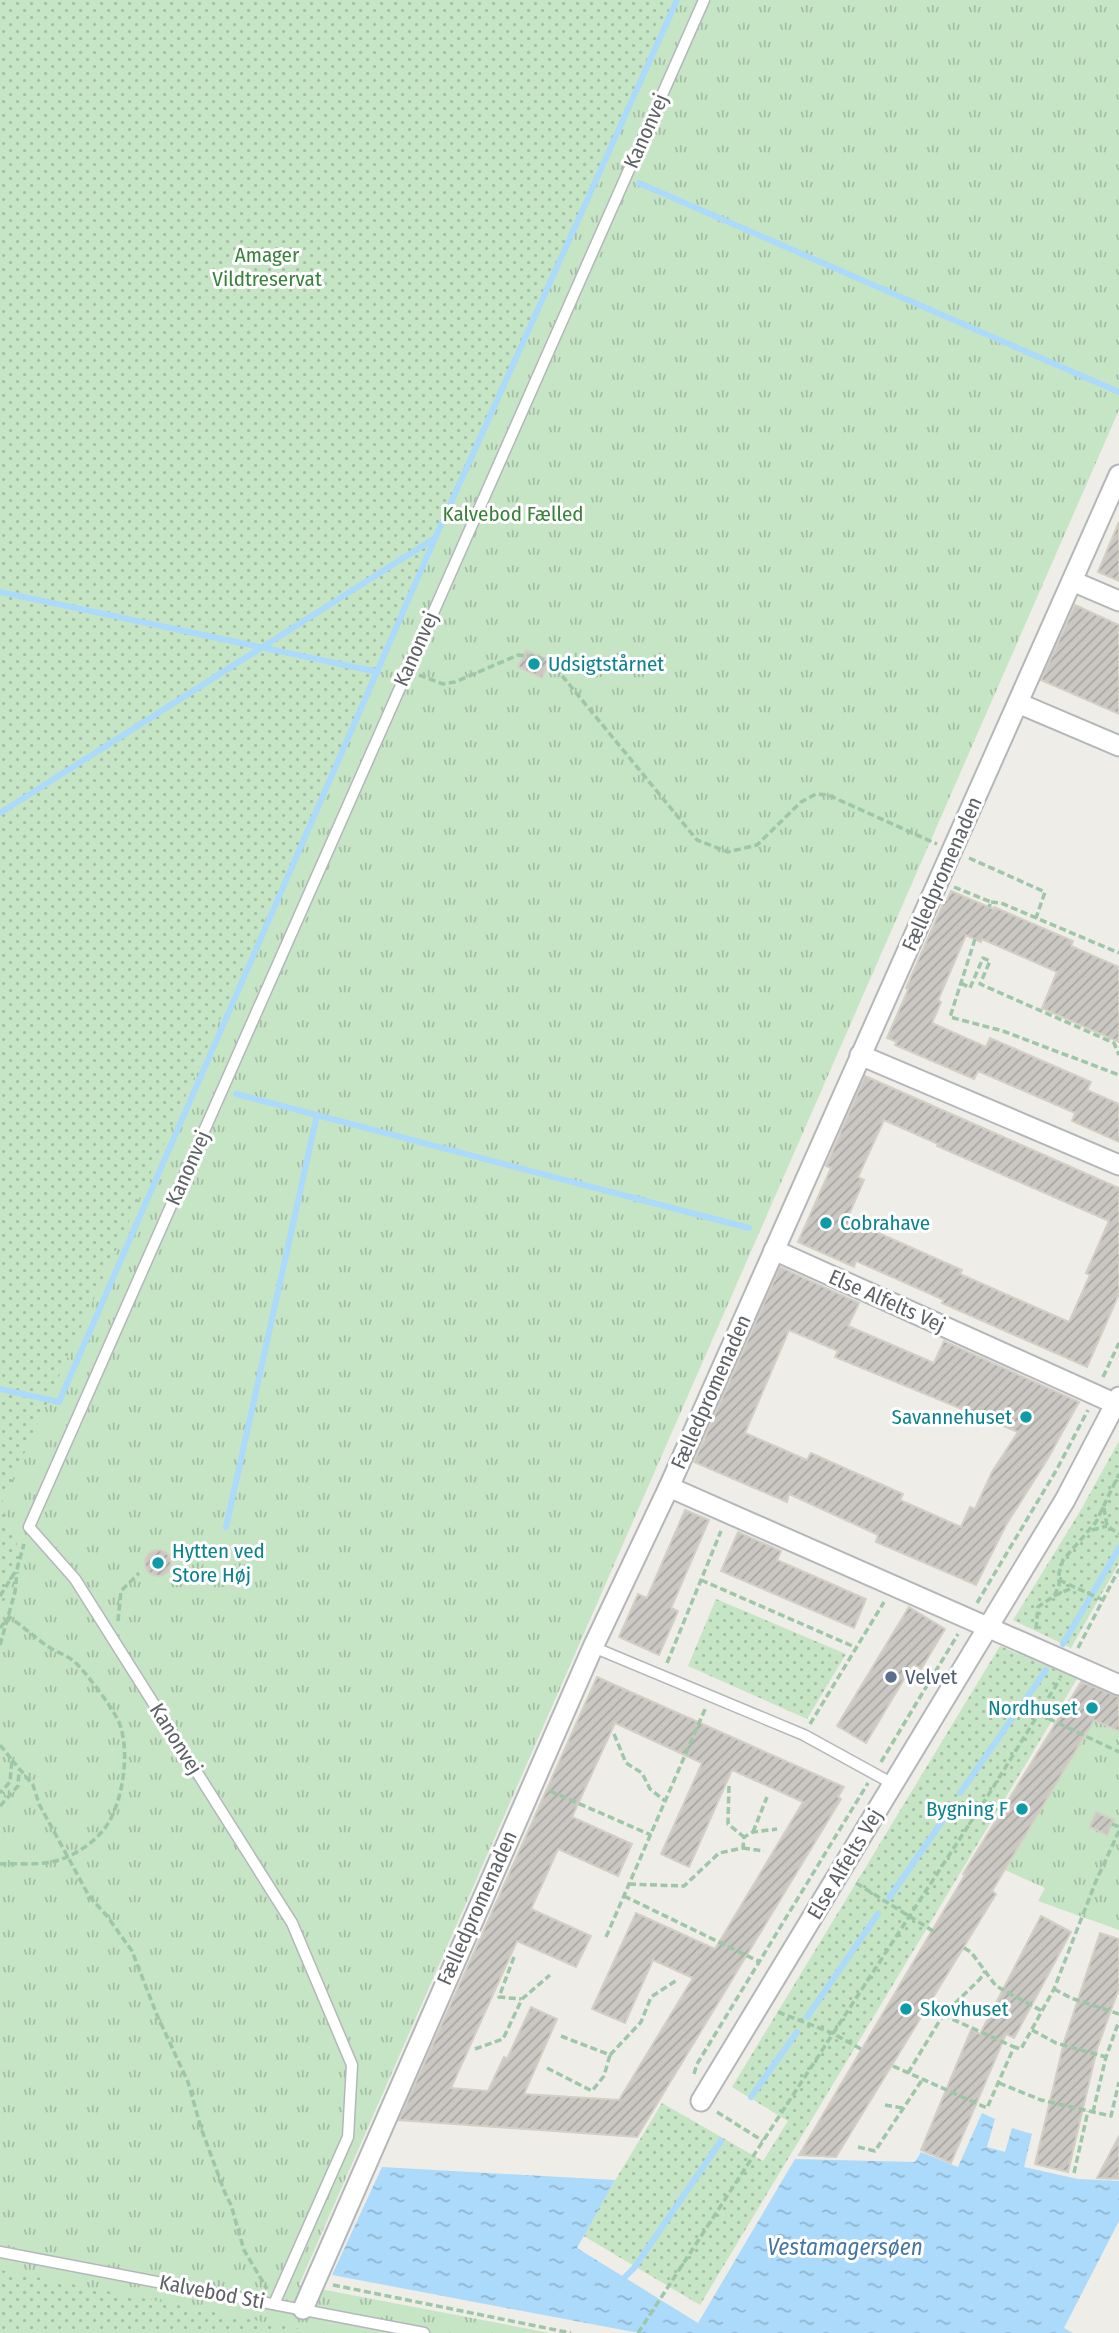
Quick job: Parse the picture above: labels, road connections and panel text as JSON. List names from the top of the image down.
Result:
{
  "streets": {
    "street": ["Fælledpromenaden", "Else Alfelts Vej"],
    "lane": ["Kanonvej", "Kalvebod Sti"]
  },
  "crossings": [
    ["Kanonvej", "Kalvebod Sti"],
    ["Fælledpromenaden", "Else Alfelts Vej"],
    ["Fælledpromenaden", "Kalvebod Sti"]
  ],
  "water": ["Vestamagersøen"],
  "parks": ["Amager Vildtreservat", "Kalvebod Fælled"],
  "places": [
    "Udsigtstårnet",
    "Cobrahave",
    "Savannehuset",
    "Hytten ved Store Høj",
    "Velvet",
    "Nordhuset",
    "Bygning F",
    "Skovhuset"
  ]
}
